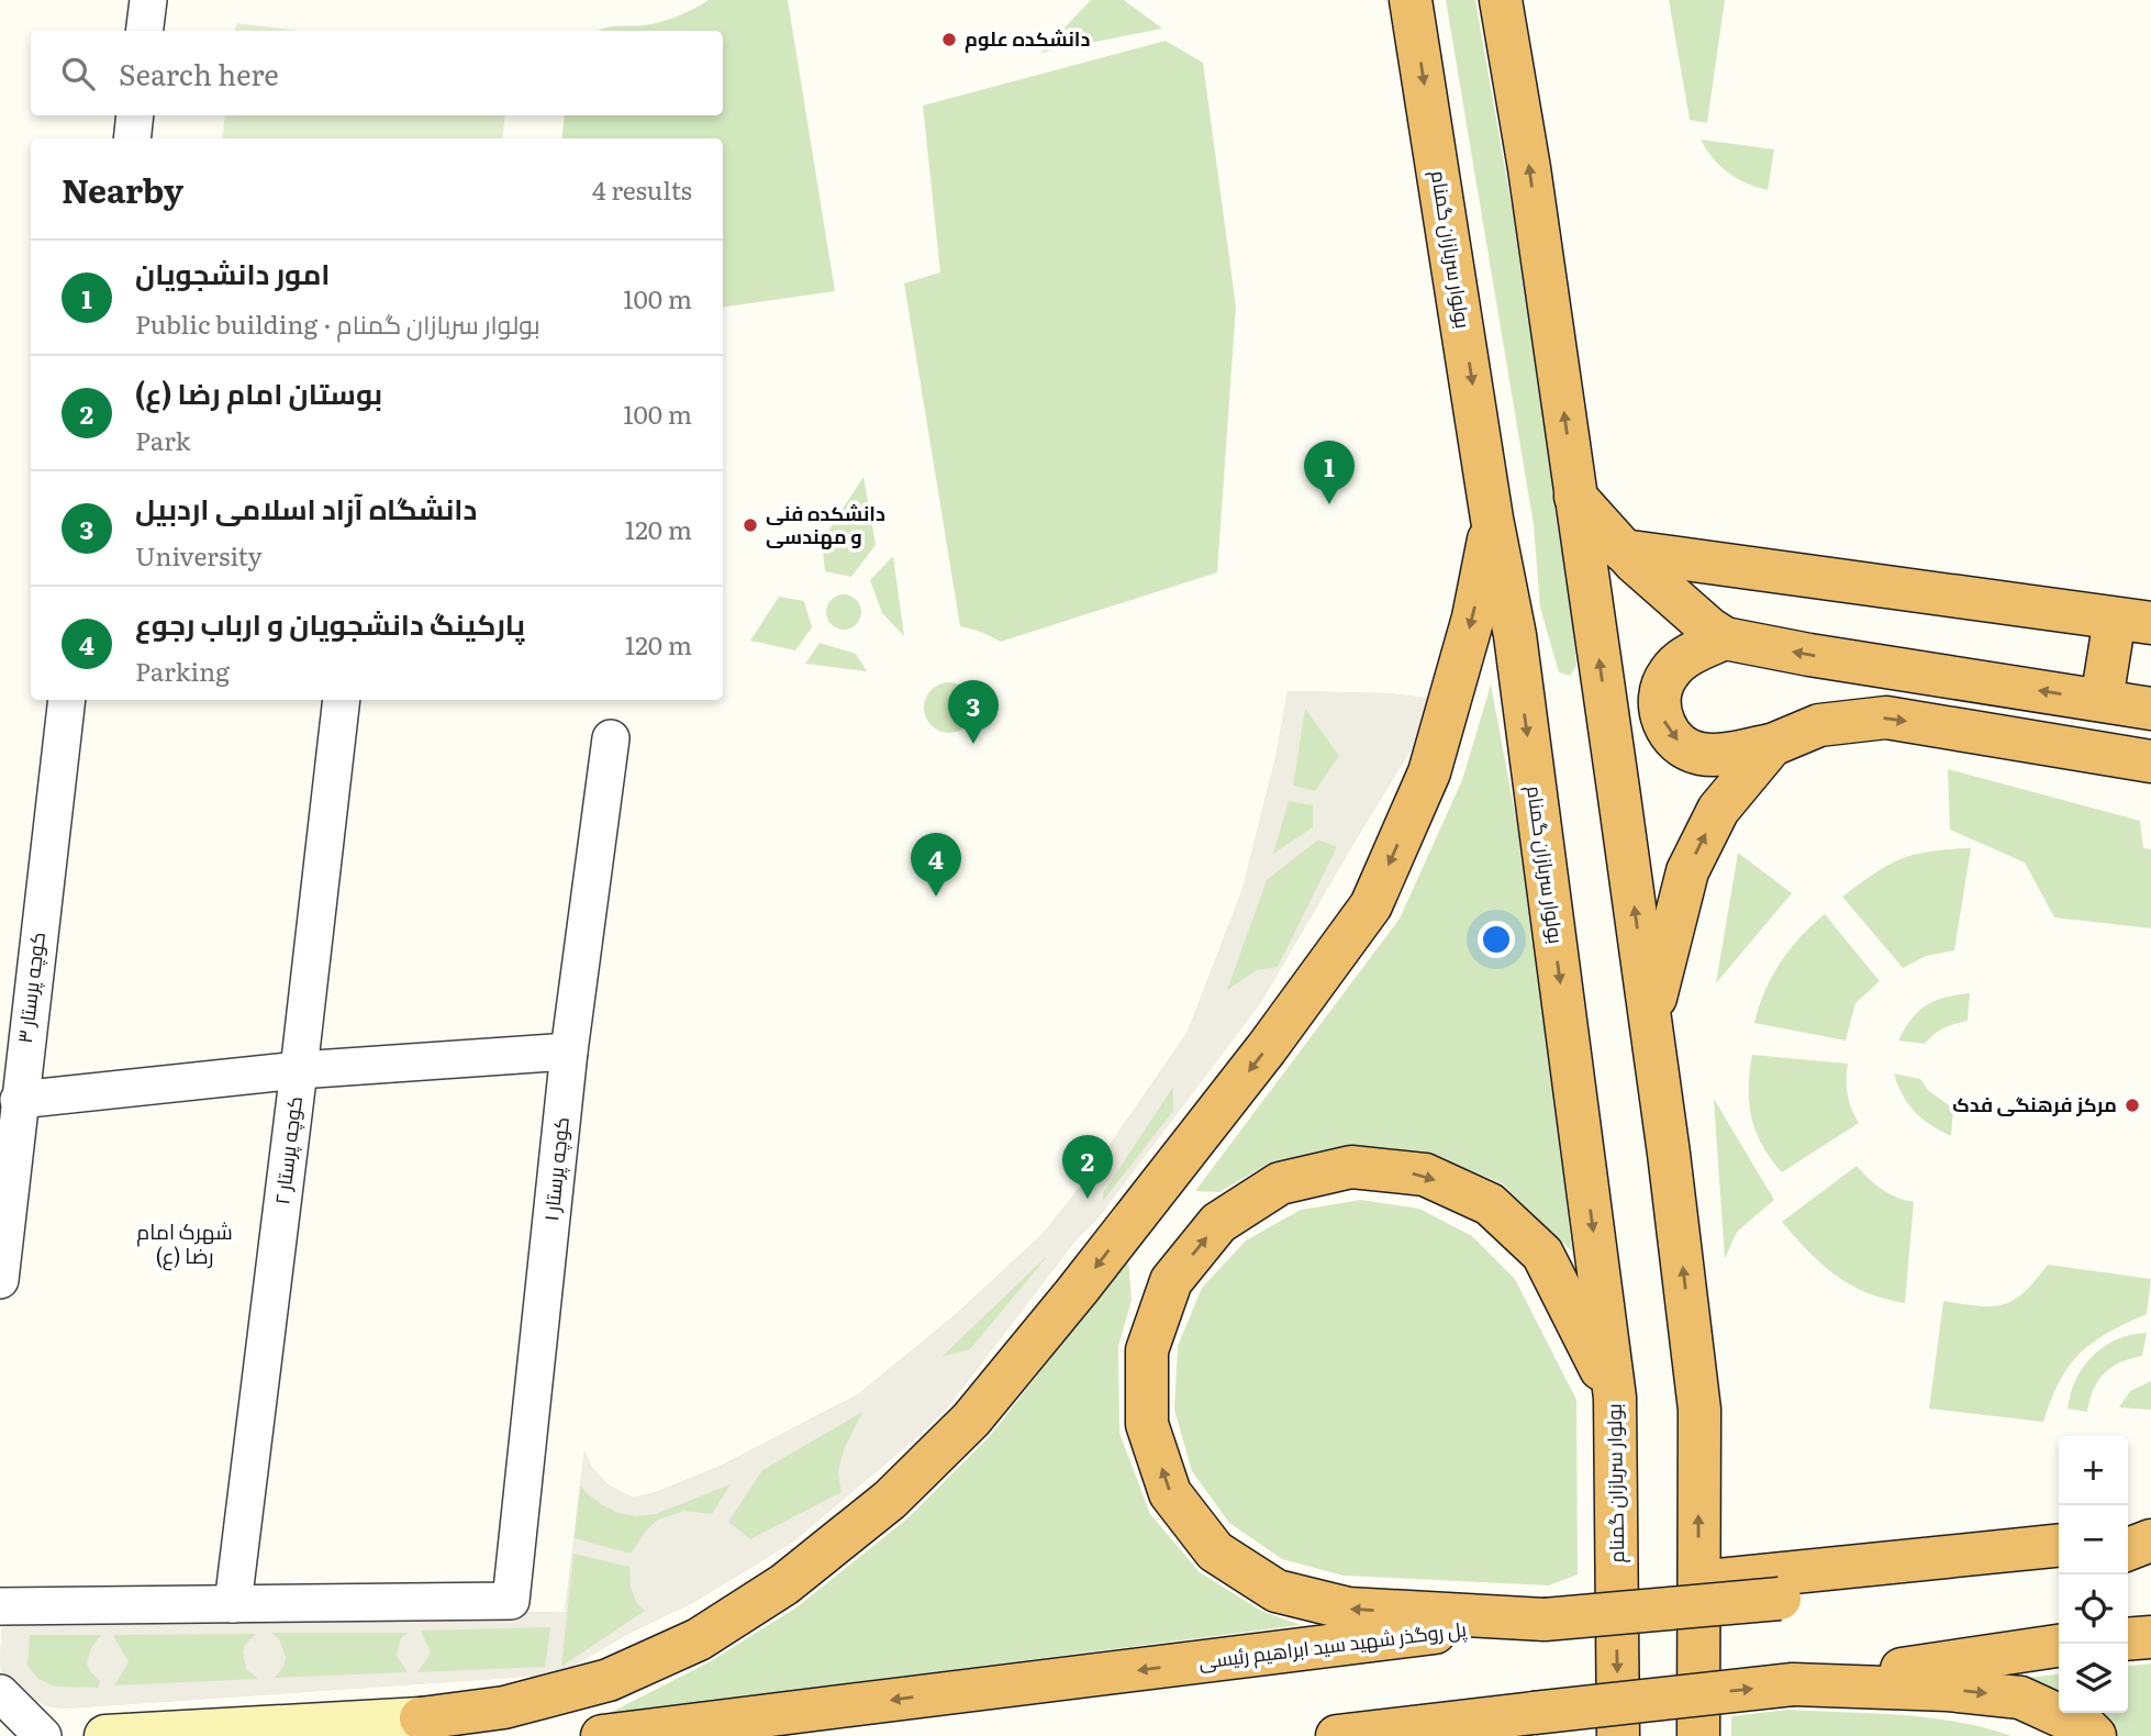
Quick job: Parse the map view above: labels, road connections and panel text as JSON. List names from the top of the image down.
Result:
{
  "streets": {
    "highway": ["بولوار سربازان گمنام", "پل روگذر شهید سید ابراهیم رئیسی"],
    "street": ["کوچه پرستار ۳", "کوچه پرستار ۲", "کوچه پرستار ۱"]
  },
  "crossings": [
    ["کوچه پرستار ۲", "کوچه پرستار ۱"]
  ],
  "districts": ["شهرک امام رضا (ع)"],
  "places": ["دانشکده علوم", "دانشکده فنی و مهندسی", "مرکز فرهنگی فدک"],
  "page": {
    "search": "Search here",
    "heading": ["Nearby", "4 results"],
    "list": [
      {
        "mark": "1",
        "name": "امور دانشجویان",
        "note": "Public building · بولوار سربازان گمنام",
        "value": "100 m"
      },
      {
        "mark": "2",
        "name": "بوستان امام رضا (ع)",
        "note": "Park",
        "value": "100 m"
      },
      {
        "mark": "3",
        "name": "دانشگاه آزاد اسلامی اردبیل",
        "note": "University",
        "value": "120 m"
      },
      {
        "mark": "4",
        "name": "پارکینگ دانشجویان و ارباب رجوع",
        "note": "Parking",
        "value": "120 m"
      }
    ],
    "pins": [
      "1",
      "3",
      "4",
      "2"
    ],
    "map_buttons": ["+", "−"]
  }
}
